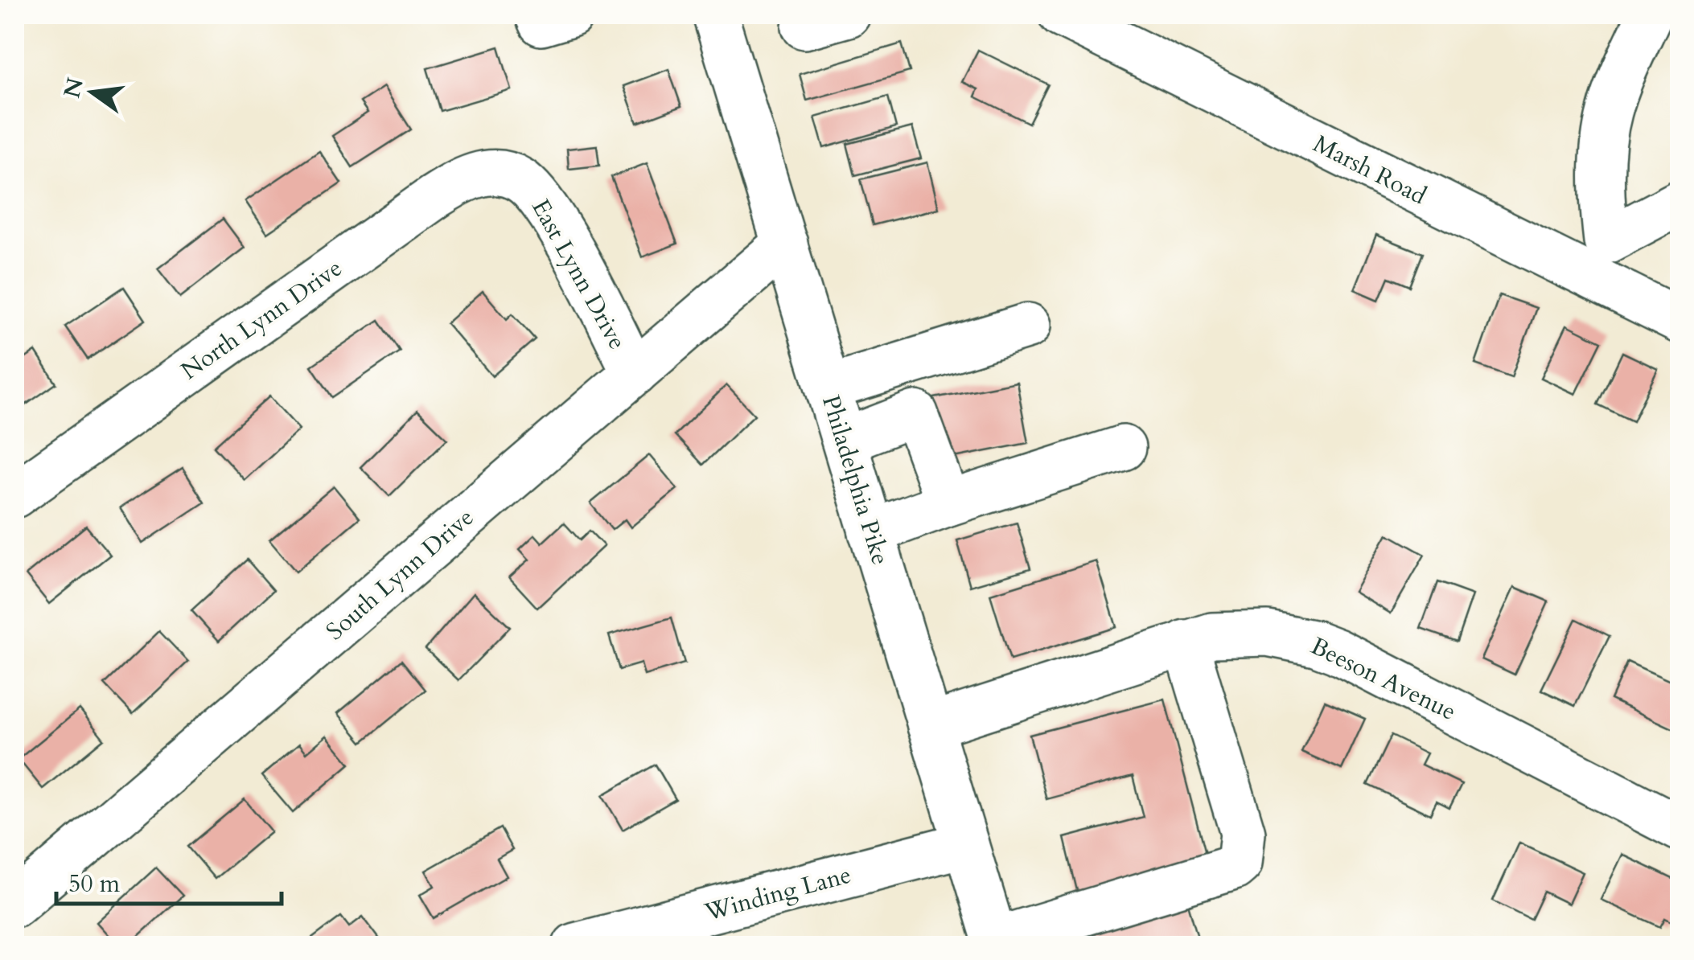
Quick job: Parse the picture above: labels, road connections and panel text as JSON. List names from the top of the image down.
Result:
{
  "streets": {
    "street": [
      "Marsh Road",
      "East Lynn Drive",
      "North Lynn Drive",
      "Philadelphia Pike",
      "South Lynn Drive",
      "Beeson Avenue",
      "Winding Lane"
    ]
  },
  "crossings": [
    ["East Lynn Drive", "North Lynn Drive"],
    ["East Lynn Drive", "South Lynn Drive"],
    ["Philadelphia Pike", "South Lynn Drive"],
    ["Philadelphia Pike", "Beeson Avenue"],
    ["Philadelphia Pike", "Winding Lane"]
  ],
  "scale_bar": "50 m",
  "north": "left"
}
